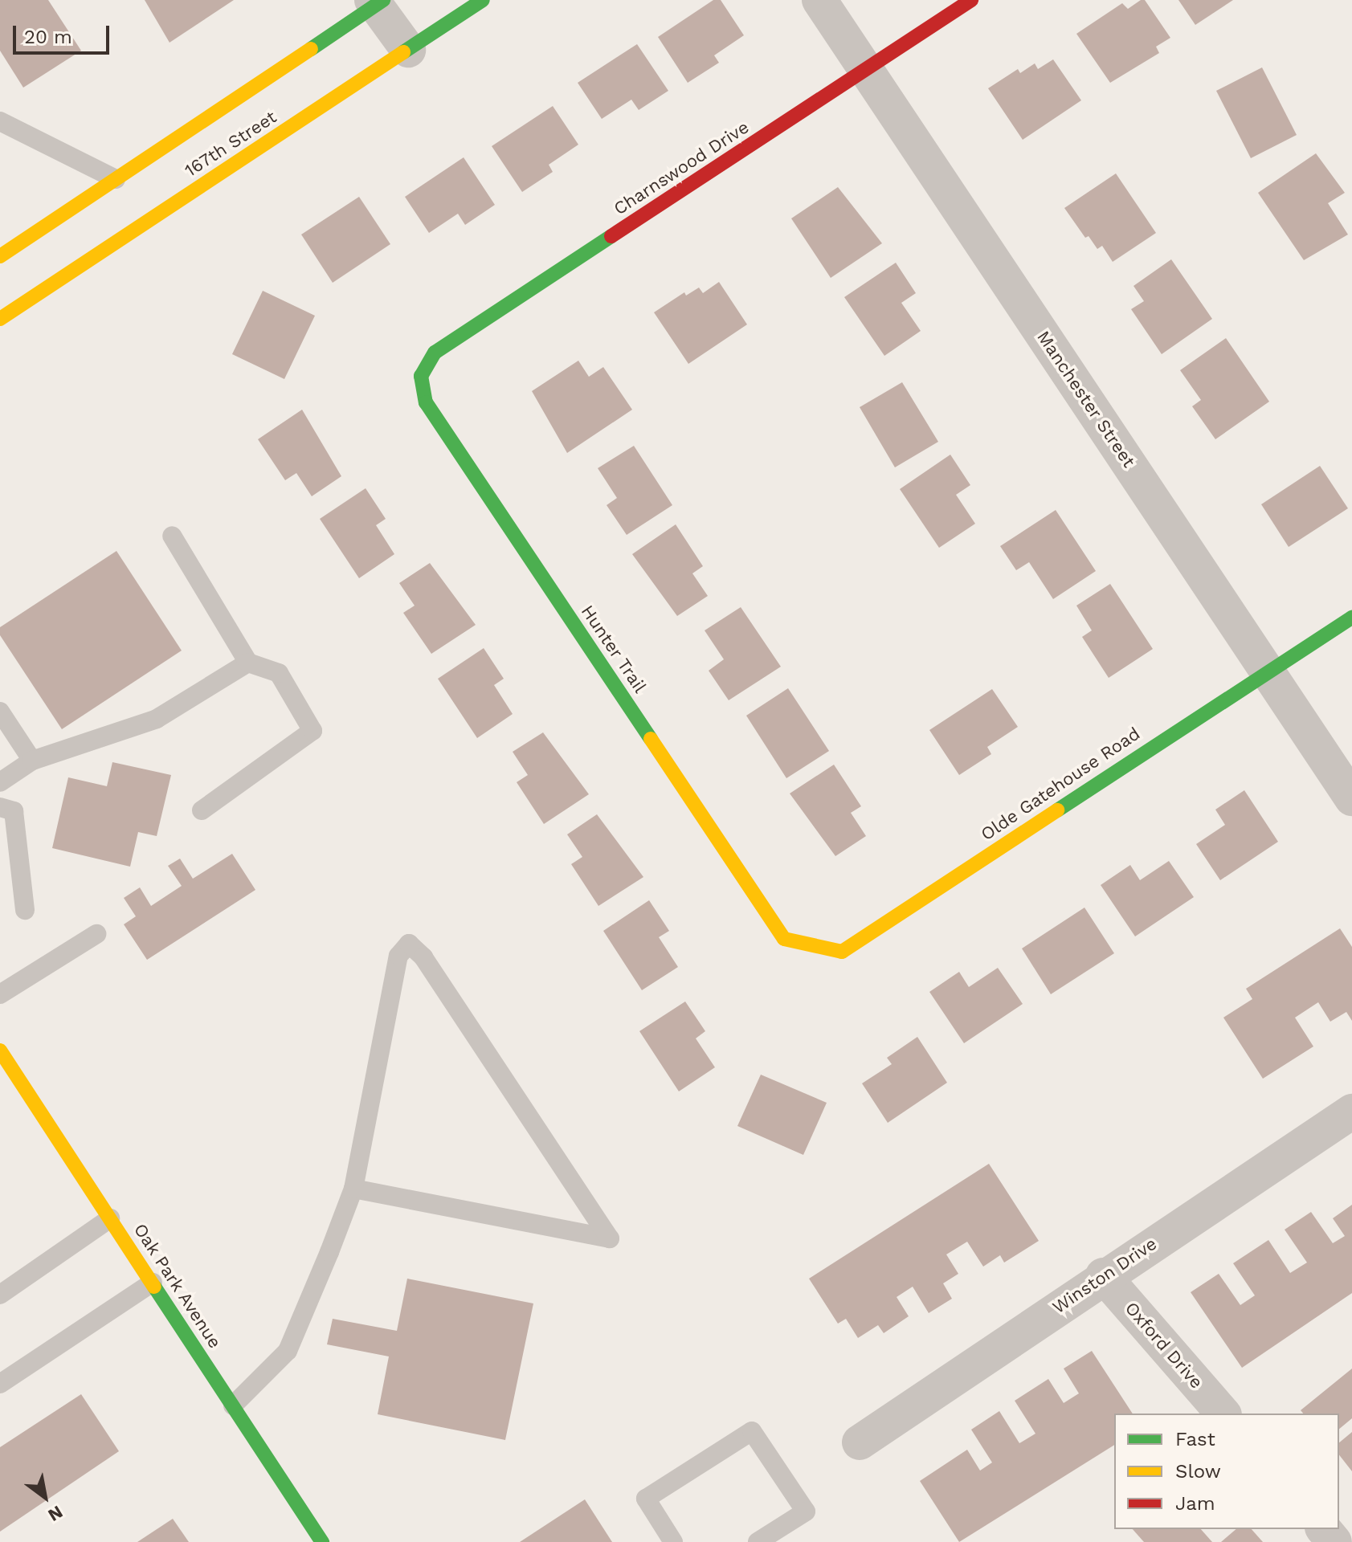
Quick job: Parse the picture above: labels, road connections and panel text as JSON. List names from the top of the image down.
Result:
{
  "streets": {
    "street": [
      "167th Street",
      "Charnswood Drive",
      "Manchester Street",
      "Hunter Trail",
      "Olde Gatehouse Road",
      "Winston Drive",
      "Oak Park Avenue",
      "Oxford Drive"
    ]
  },
  "crossings": [
    ["Charnswood Drive", "Manchester Street"],
    ["Charnswood Drive", "Hunter Trail"],
    ["Manchester Street", "Olde Gatehouse Road"],
    ["Hunter Trail", "Olde Gatehouse Road"],
    ["Winston Drive", "Oxford Drive"]
  ],
  "legend": ["Fast", "Slow", "Jam"],
  "scale_bar": "20 m",
  "north": "bottom right"
}
